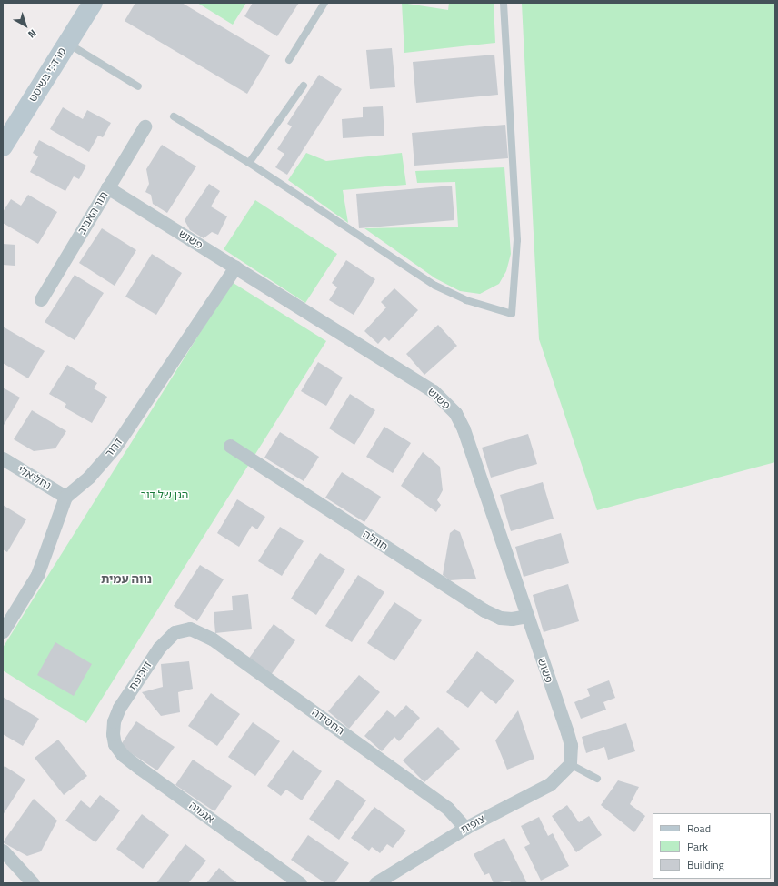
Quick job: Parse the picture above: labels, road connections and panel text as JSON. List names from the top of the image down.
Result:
{
  "streets": {
    "street": [
      "מרדכי בשיסט",
      "תור האביב",
      "פשוש",
      "דרור",
      "נחליאלי",
      "חוגלה",
      "דוכיפת",
      "החסידה",
      "אגמיה",
      "צופית"
    ]
  },
  "crossings": [
    ["תור האביב", "פשוש"],
    ["פשוש", "דרור"],
    ["פשוש", "חוגלה"],
    ["פשוש", "צופית"],
    ["דרור", "נחליאלי"],
    ["דוכיפת", "החסידה"],
    ["דוכיפת", "אגמיה"],
    ["החסידה", "צופית"]
  ],
  "districts": ["נווה עמית"],
  "parks": ["הגן של דור"],
  "legend": ["Road", "Park", "Building"],
  "north": "bottom right"
}
